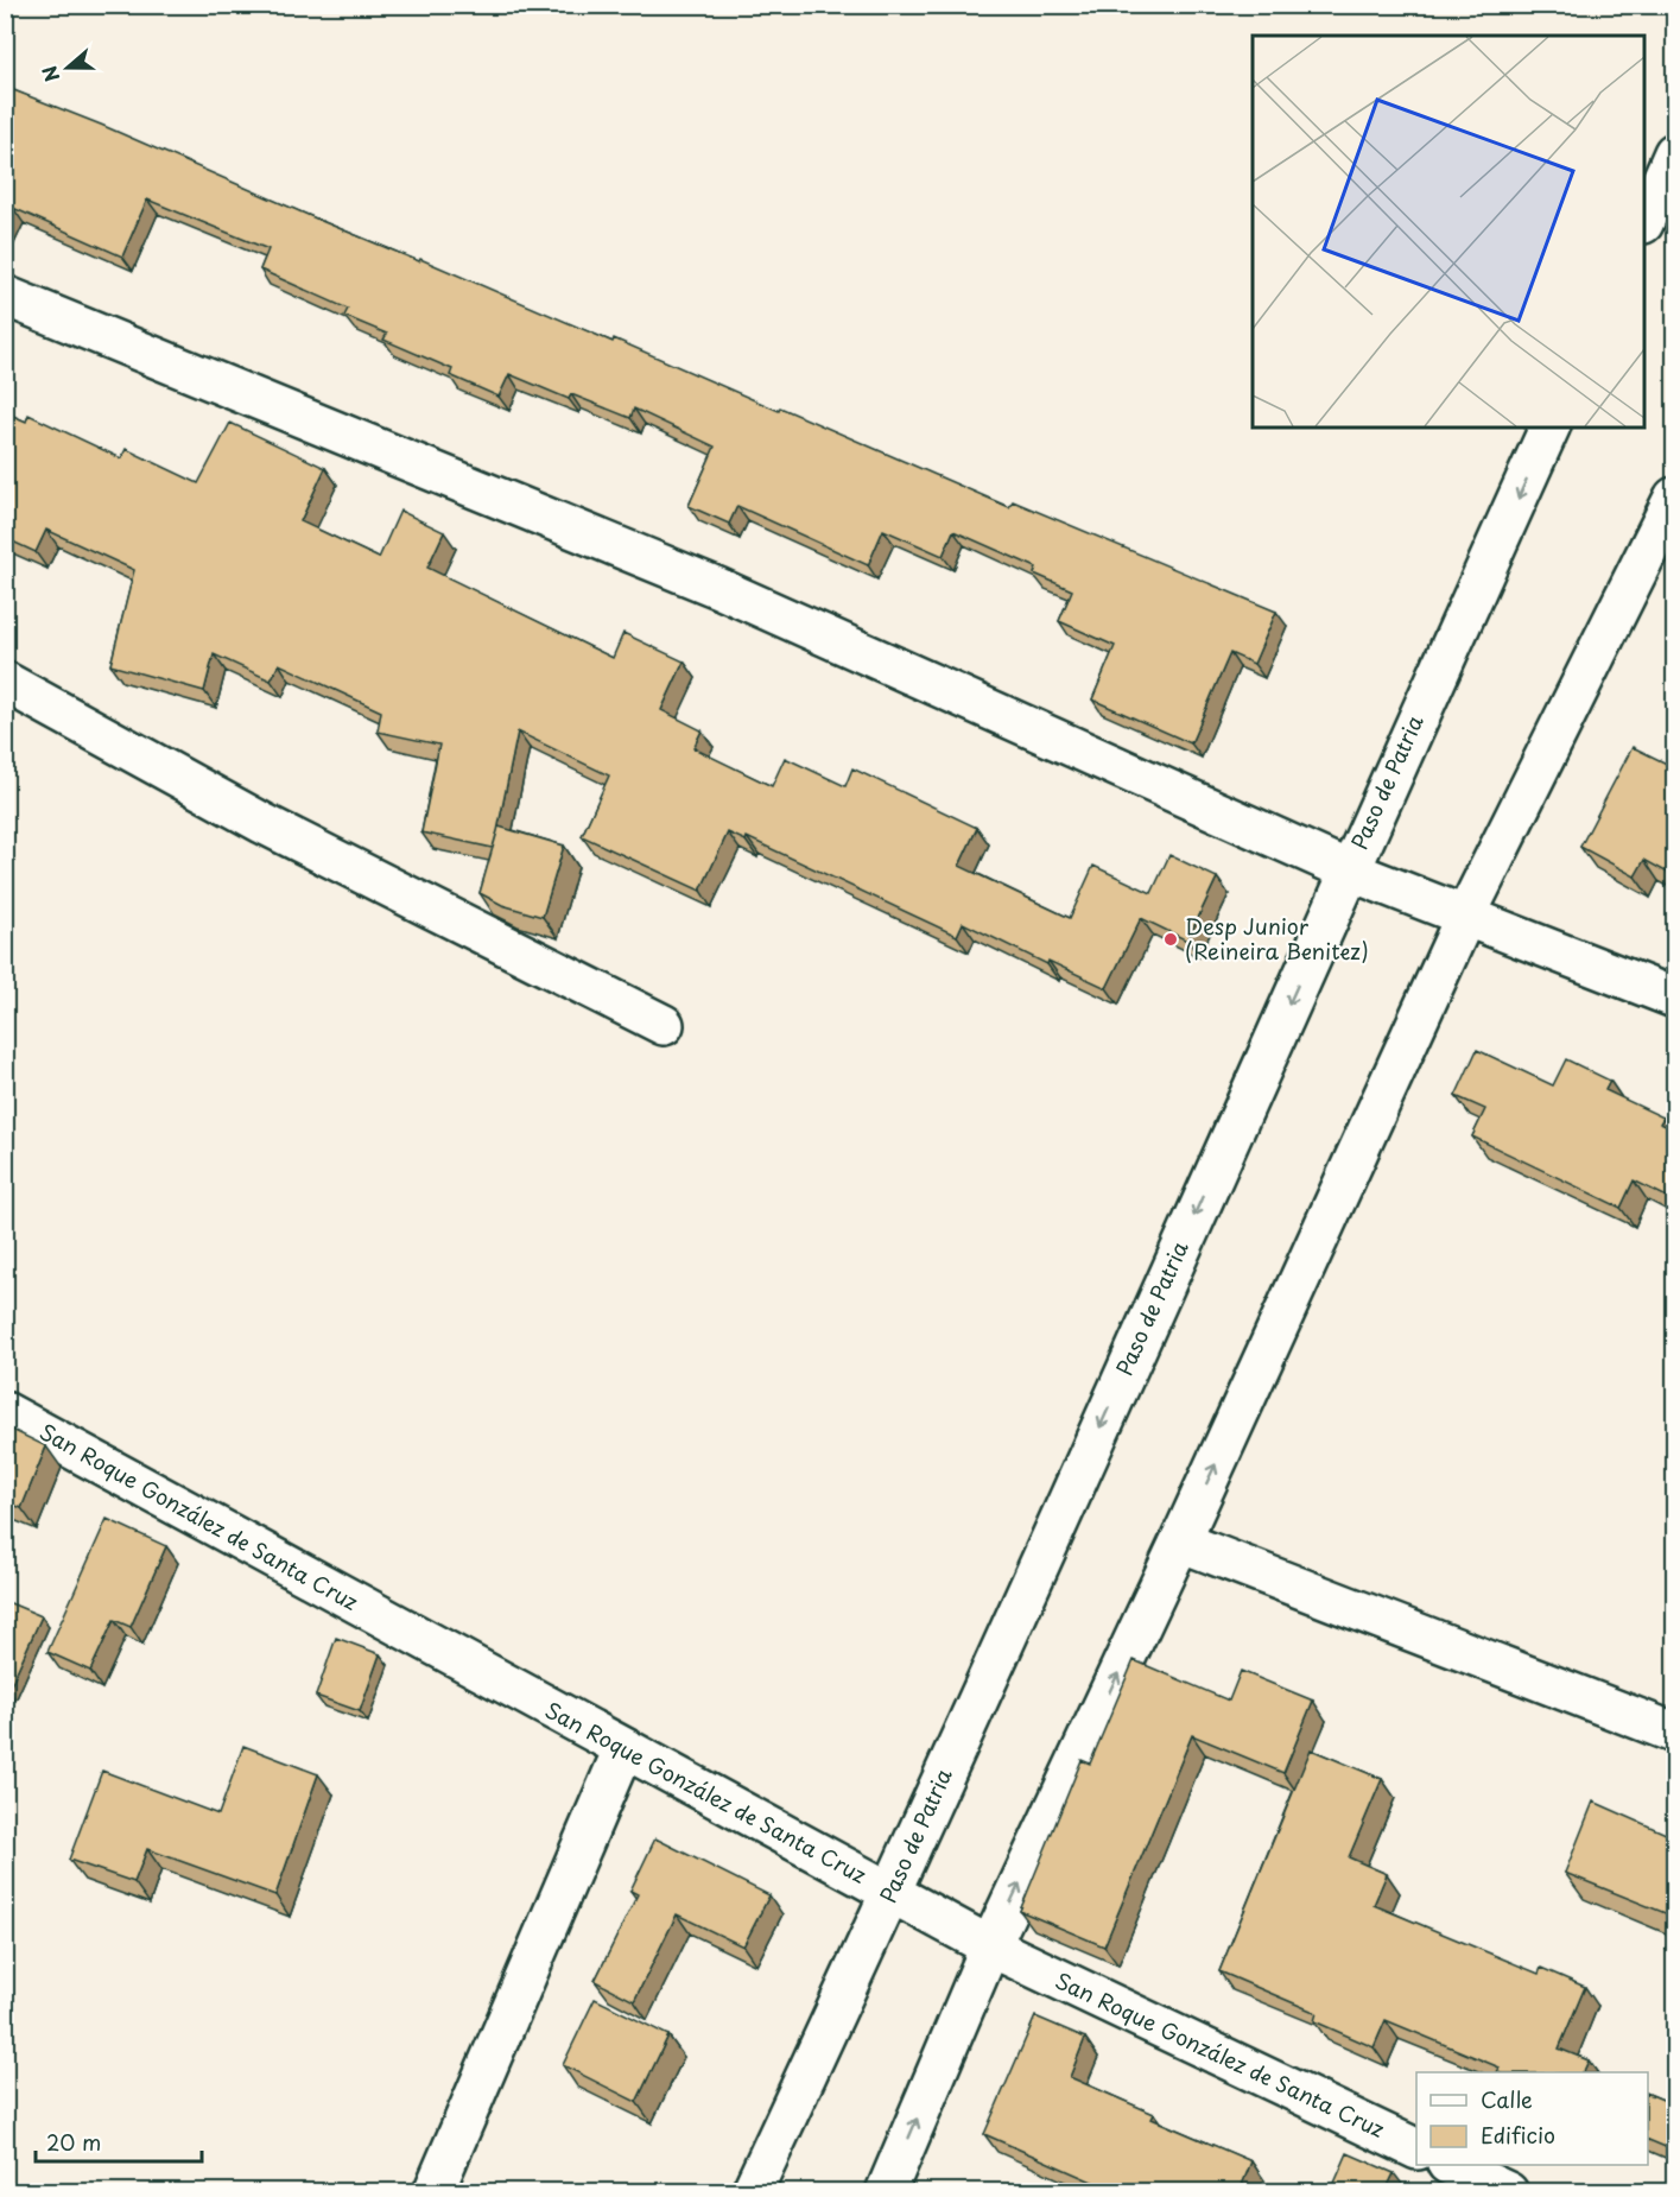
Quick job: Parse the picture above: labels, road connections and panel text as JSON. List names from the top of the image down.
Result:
{
  "streets": {
    "street": ["Paso de Patria", "San Roque González de Santa Cruz"]
  },
  "crossings": [
    ["Paso de Patria", "San Roque González de Santa Cruz"]
  ],
  "places": ["Desp Junior (Reineira Benitez)"],
  "legend": ["Calle", "Edificio"],
  "scale_bar": "20 m",
  "north": "left"
}
